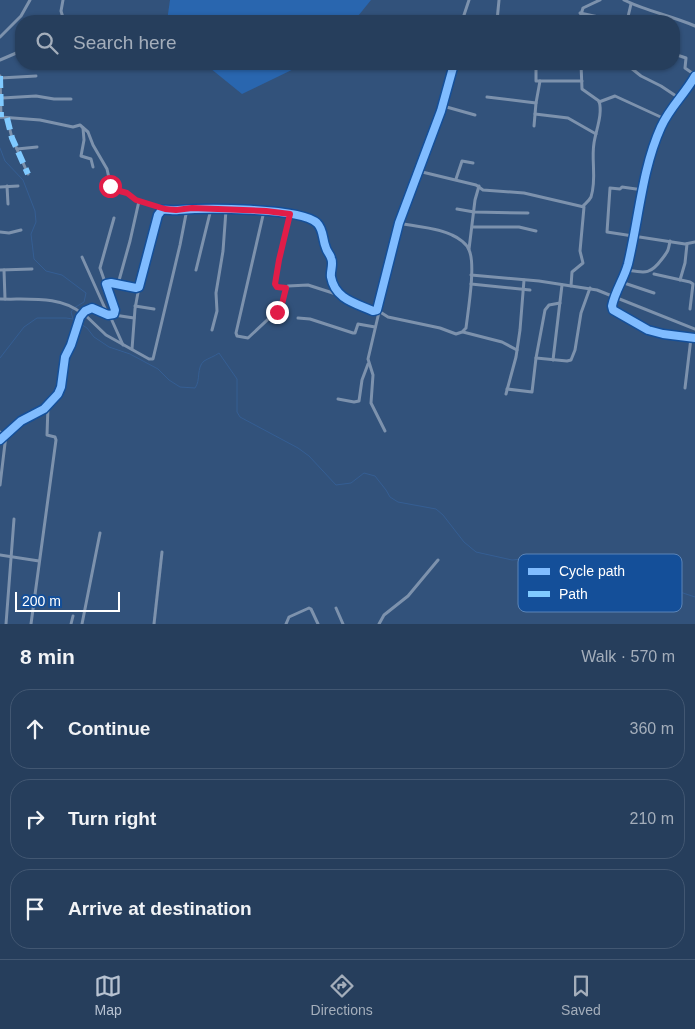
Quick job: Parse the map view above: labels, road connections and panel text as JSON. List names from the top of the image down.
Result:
{
  "legend": ["Cycle path", "Path"],
  "scale_bar": "200 m",
  "page": {
    "search": "Search here",
    "scale": "200 m",
    "heading": ["8 min", "Walk · 570 m"],
    "list": [
      ["Continue", "360 m"],
      ["Turn right", "210 m"],
      "Arrive at destination"
    ],
    "nav": ["Map", "Directions", "Saved"]
  }
}
